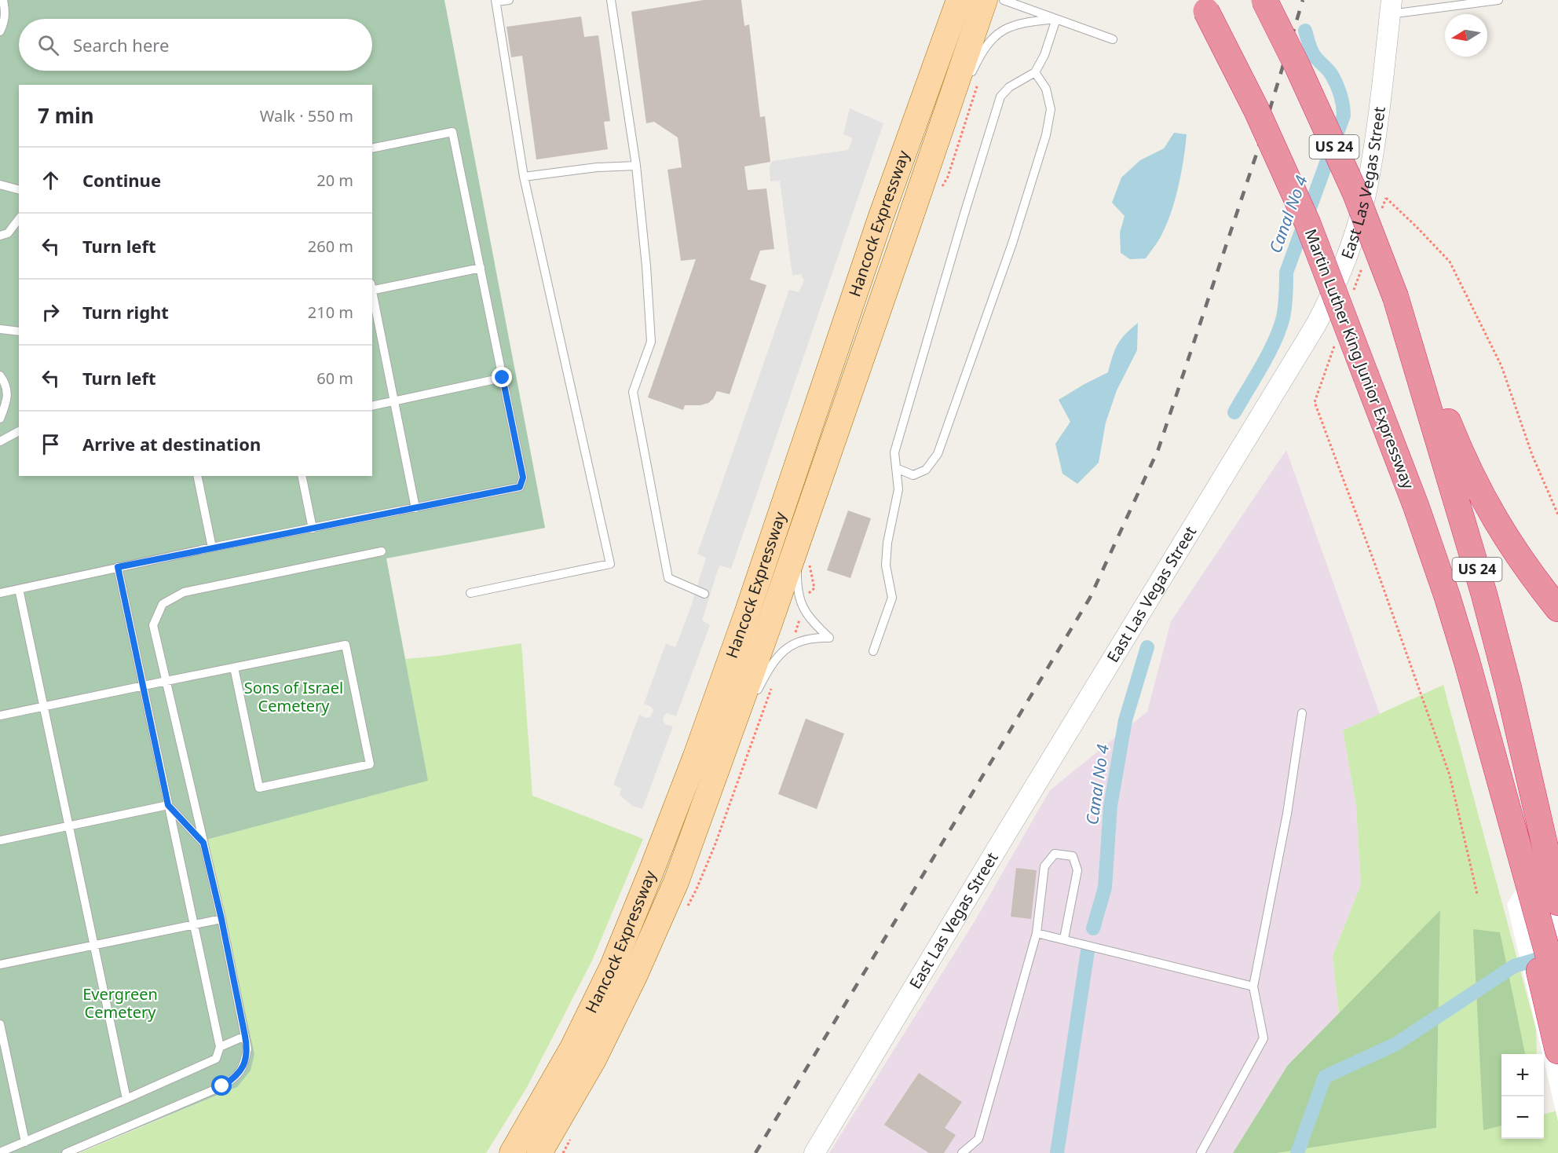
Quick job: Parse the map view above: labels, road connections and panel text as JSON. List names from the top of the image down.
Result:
{
  "streets": {
    "highway": ["US 24", "Martin Luther King Junior Expressway"],
    "main road": ["Hancock Expressway"],
    "street": ["East Las Vegas Street"]
  },
  "crossings": [
    ["US 24", "Martin Luther King Junior Expressway"]
  ],
  "water": ["Canal No 4"],
  "parks": ["Sons of Israel Cemetery", "Evergreen Cemetery"],
  "north": "left",
  "page": {
    "search": "Search here",
    "heading": ["7 min", "Walk · 550 m"],
    "list": [
      ["Continue", "20 m"],
      ["Turn left", "260 m"],
      ["Turn right", "210 m"],
      ["Turn left", "60 m"],
      "Arrive at destination"
    ],
    "map_buttons": ["+", "−"]
  }
}
